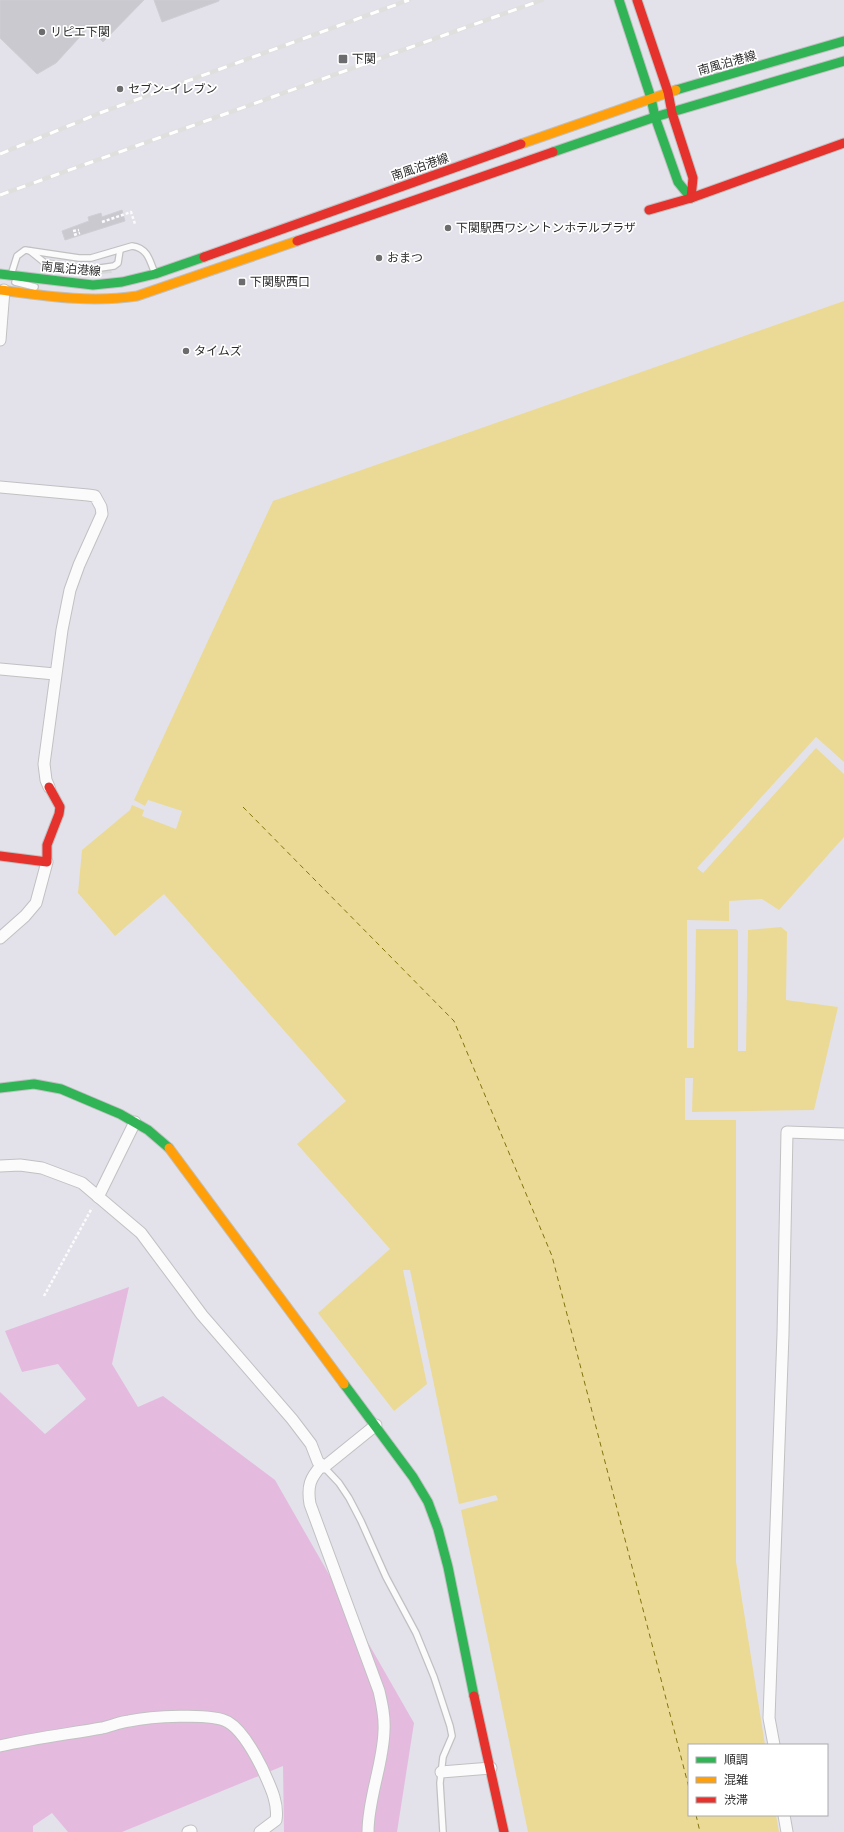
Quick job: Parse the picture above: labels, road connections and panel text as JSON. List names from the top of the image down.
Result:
{
  "streets": {
    "main road": ["南風泊港線"]
  },
  "places": {
    "other": [
      "リピエ下関",
      "セブン-イレブン",
      "下関駅西ワシントンホテルプラザ",
      "おまつ",
      "タイムズ"
    ],
    "transit": ["下関", "下関駅西口"]
  },
  "legend": ["順調", "混雑", "渋滞"]
}
